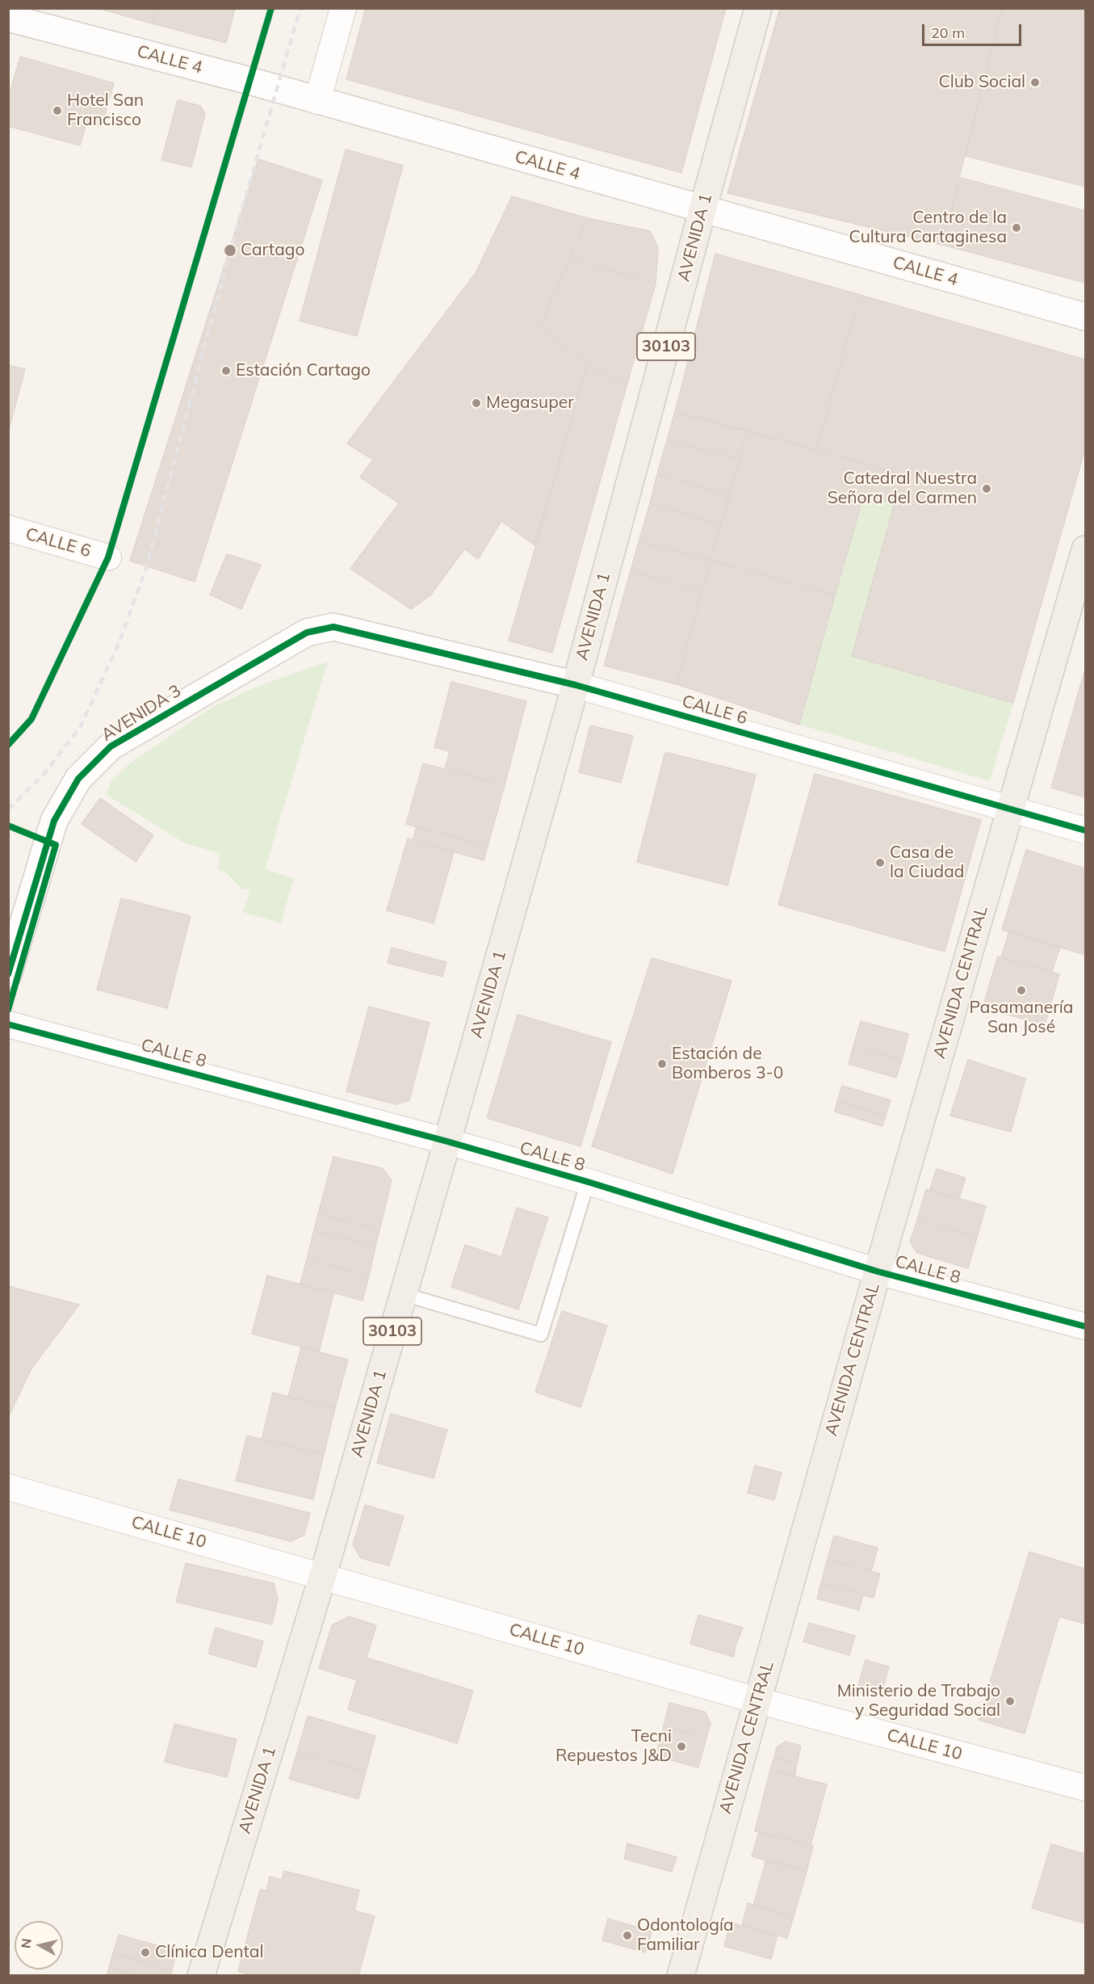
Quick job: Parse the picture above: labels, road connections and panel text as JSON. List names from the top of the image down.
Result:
{
  "streets": {
    "main road": ["AVENIDA 1", "30103", "AVENIDA CENTRAL"],
    "street": [
      "CALLE 4",
      "CALLE 6",
      "AVENIDA 3",
      "CALLE 8",
      "CALLE 10"
    ]
  },
  "crossings": [
    ["CALLE 4", "AVENIDA 1"],
    ["AVENIDA 1", "CALLE 6"],
    ["AVENIDA 1", "CALLE 8"],
    ["AVENIDA 1", "CALLE 10"],
    ["CALLE 6", "AVENIDA 3"],
    ["CALLE 6", "AVENIDA CENTRAL"],
    ["AVENIDA CENTRAL", "CALLE 8"],
    ["AVENIDA CENTRAL", "CALLE 10"]
  ],
  "places": [
    "Club Social",
    "Hotel San Francisco",
    "Centro de la Cultura Cartaginesa",
    "Cartago",
    "Estación Cartago",
    "Megasuper",
    "Catedral Nuestra Señora del Carmen",
    "Casa de la Ciudad",
    "Pasamanería San José",
    "Estación de Bomberos 3-0",
    "Ministerio de Trabajo y Seguridad Social",
    "Tecni Repuestos J&D",
    "Odontología Familiar",
    "Clínica Dental"
  ],
  "scale_bar": "20 m",
  "north": "left"
}
